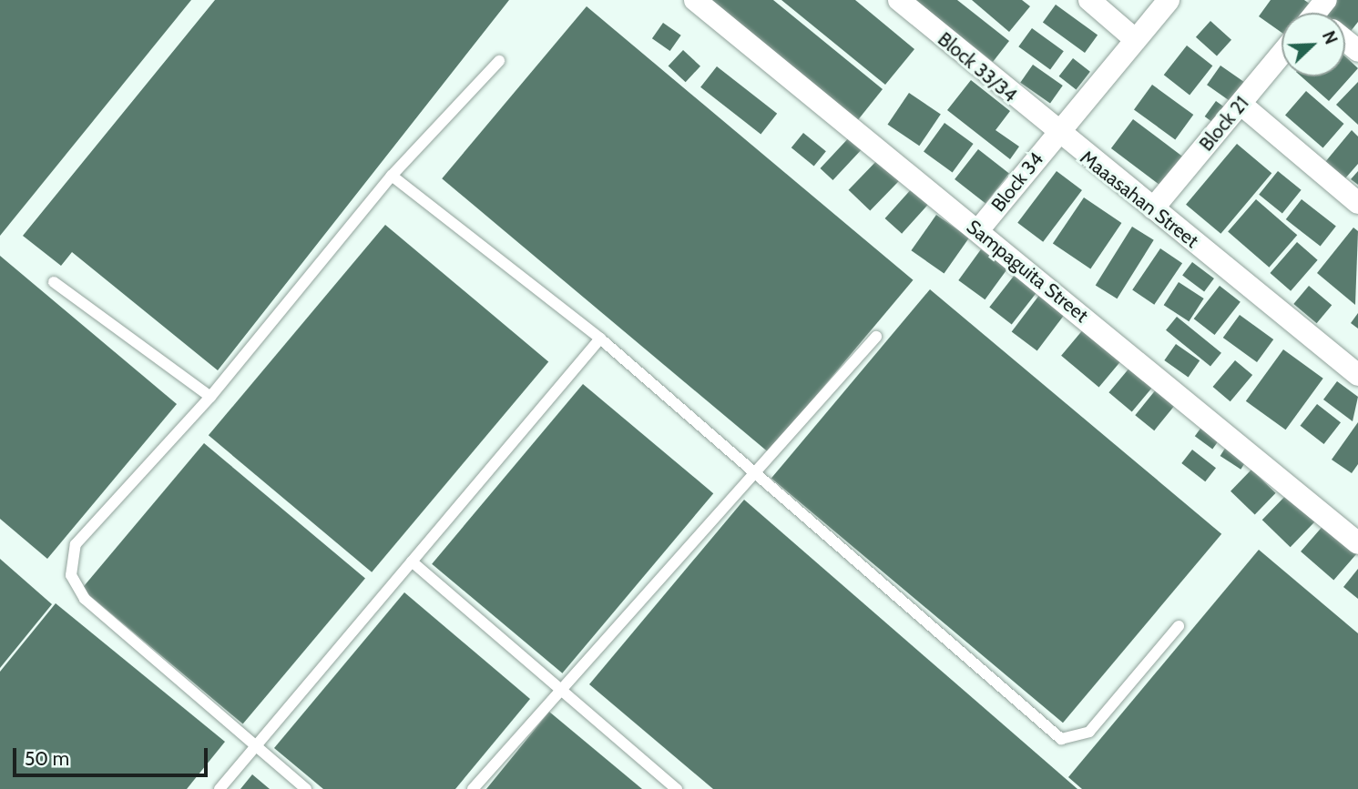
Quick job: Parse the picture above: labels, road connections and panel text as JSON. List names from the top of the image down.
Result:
{
  "streets": {
    "street": [
      "Block 33/34",
      "Block 21",
      "Block 34",
      "Maaasahan Street",
      "Sampaguita Street"
    ]
  },
  "crossings": [
    ["Block 33/34", "Block 34"],
    ["Block 33/34", "Maaasahan Street"],
    ["Block 21", "Maaasahan Street"],
    ["Block 34", "Maaasahan Street"],
    ["Block 34", "Sampaguita Street"]
  ],
  "scale_bar": "50 m",
  "north": "top right"
}
